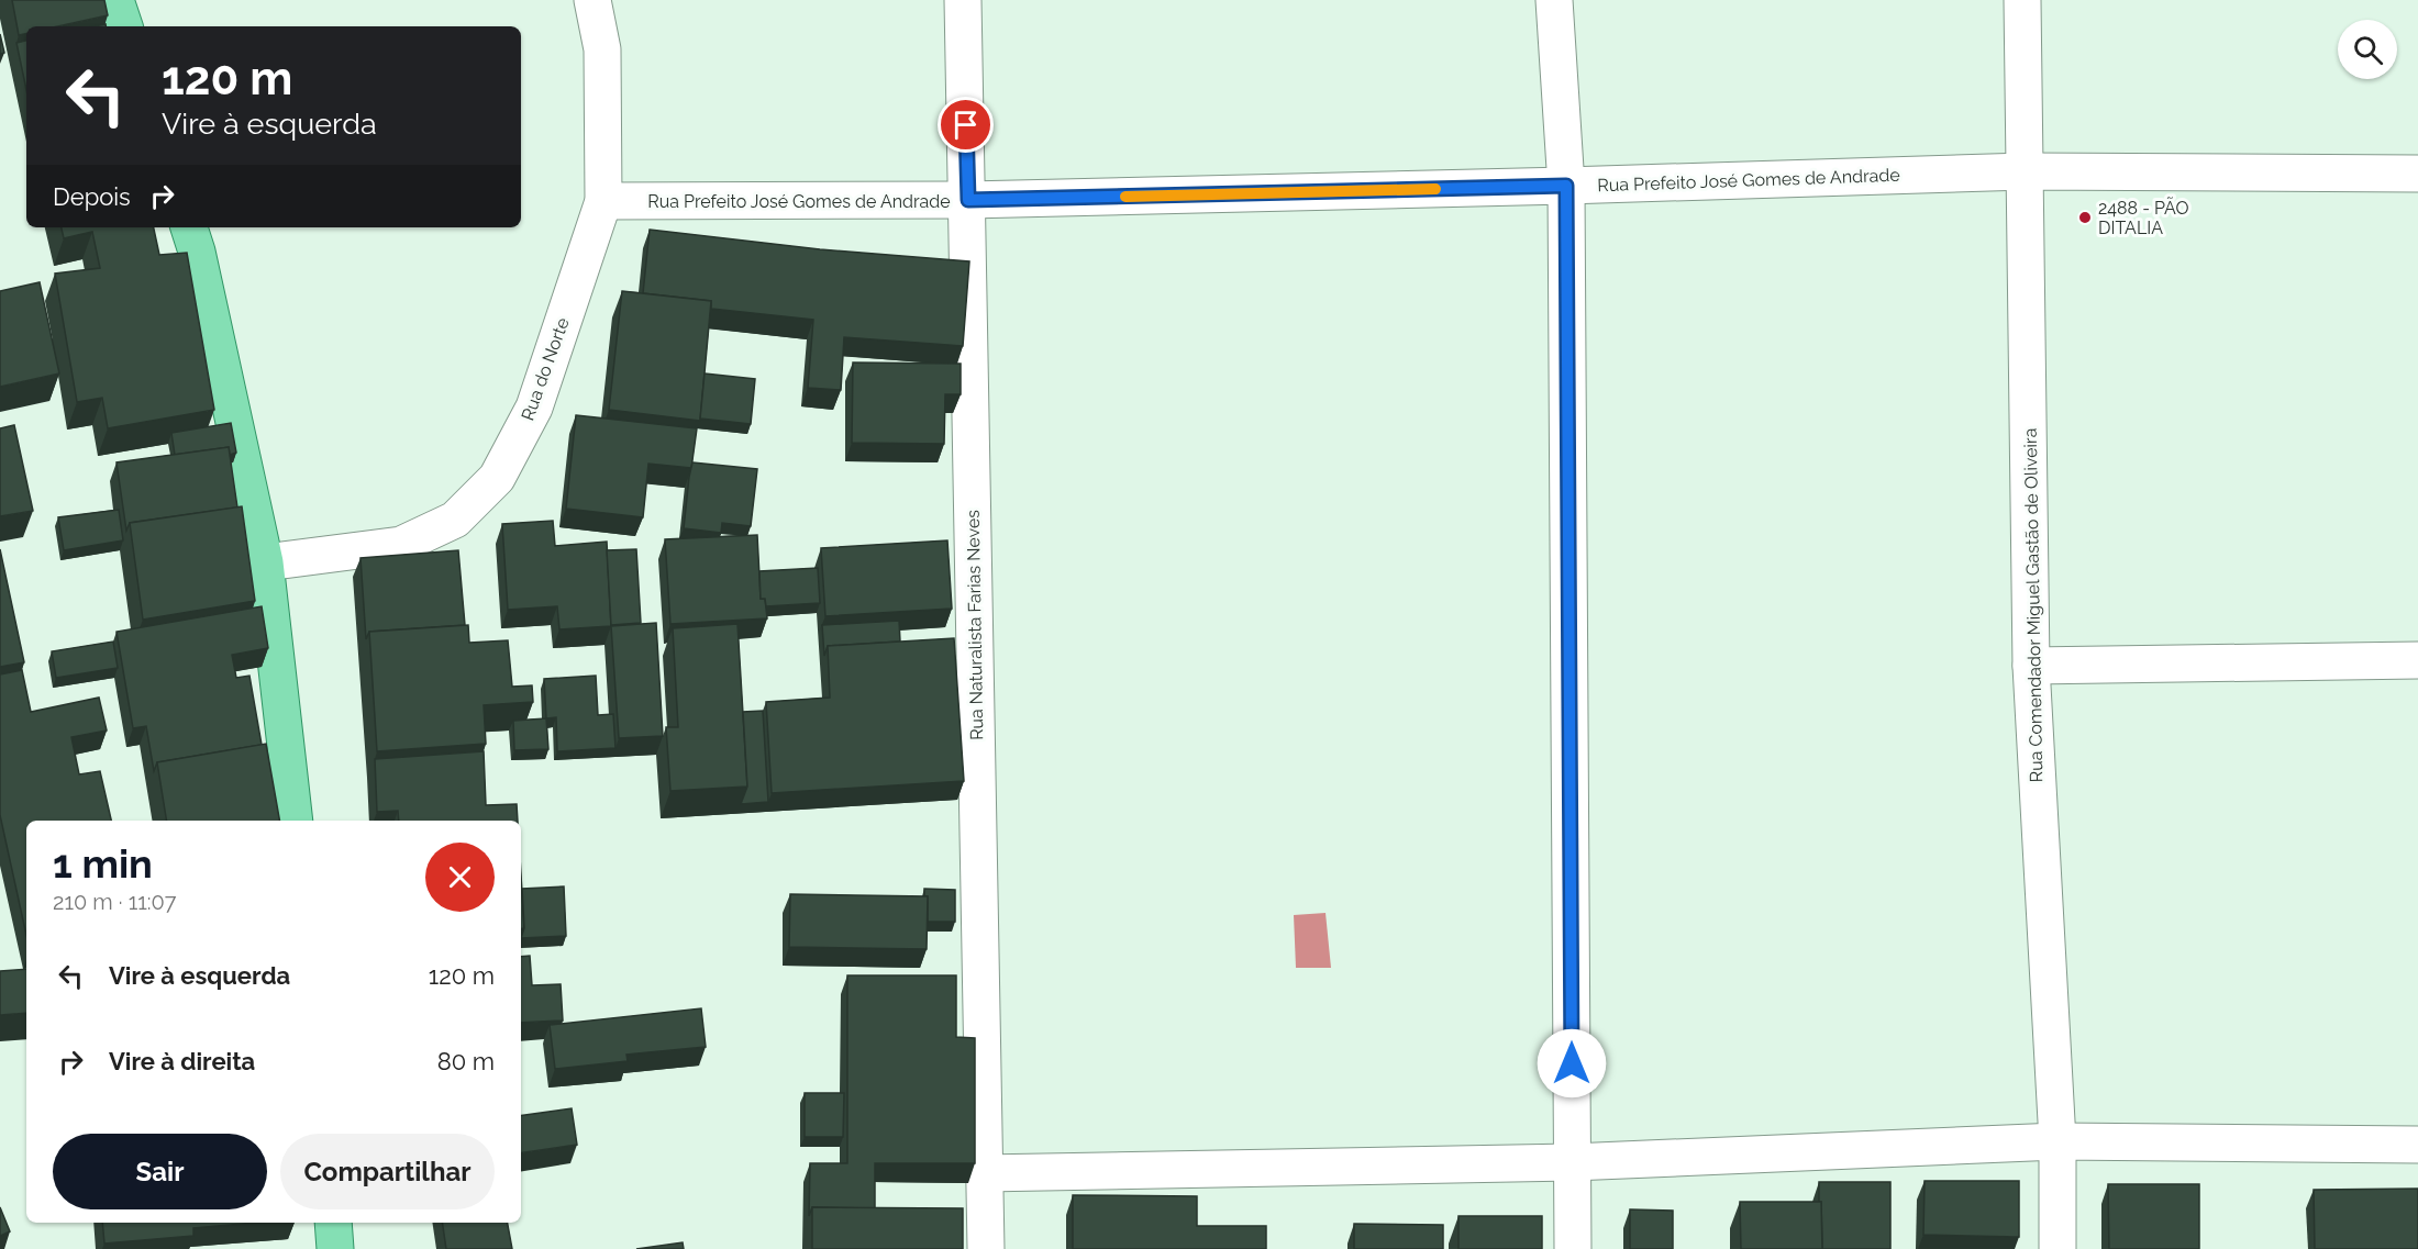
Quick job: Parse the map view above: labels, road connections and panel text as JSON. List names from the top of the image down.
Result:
{
  "streets": {
    "street": [
      "Rua Prefeito José Gomes de Andrade",
      "Rua do Norte",
      "Rua Comendador Miguel Gastão de Oliveira",
      "Rua Naturalista Farias Neves"
    ]
  },
  "crossings": [
    ["Rua Prefeito José Gomes de Andrade", "Rua do Norte"],
    ["Rua Prefeito José Gomes de Andrade", "Rua Comendador Miguel Gastão de Oliveira"],
    ["Rua Prefeito José Gomes de Andrade", "Rua Naturalista Farias Neves"]
  ],
  "places": ["2488 - PÃO DITALIA"],
  "page": {
    "turn": ["120 m", "Vire à esquerda"],
    "then": "Depois",
    "heading": ["1 min", "210 m · 11:07"],
    "list": [
      {
        "name": "Vire à esquerda",
        "value": "120 m"
      },
      {
        "name": "Vire à direita",
        "value": "80 m"
      }
    ],
    "buttons": ["Sair", "Compartilhar"]
  }
}
